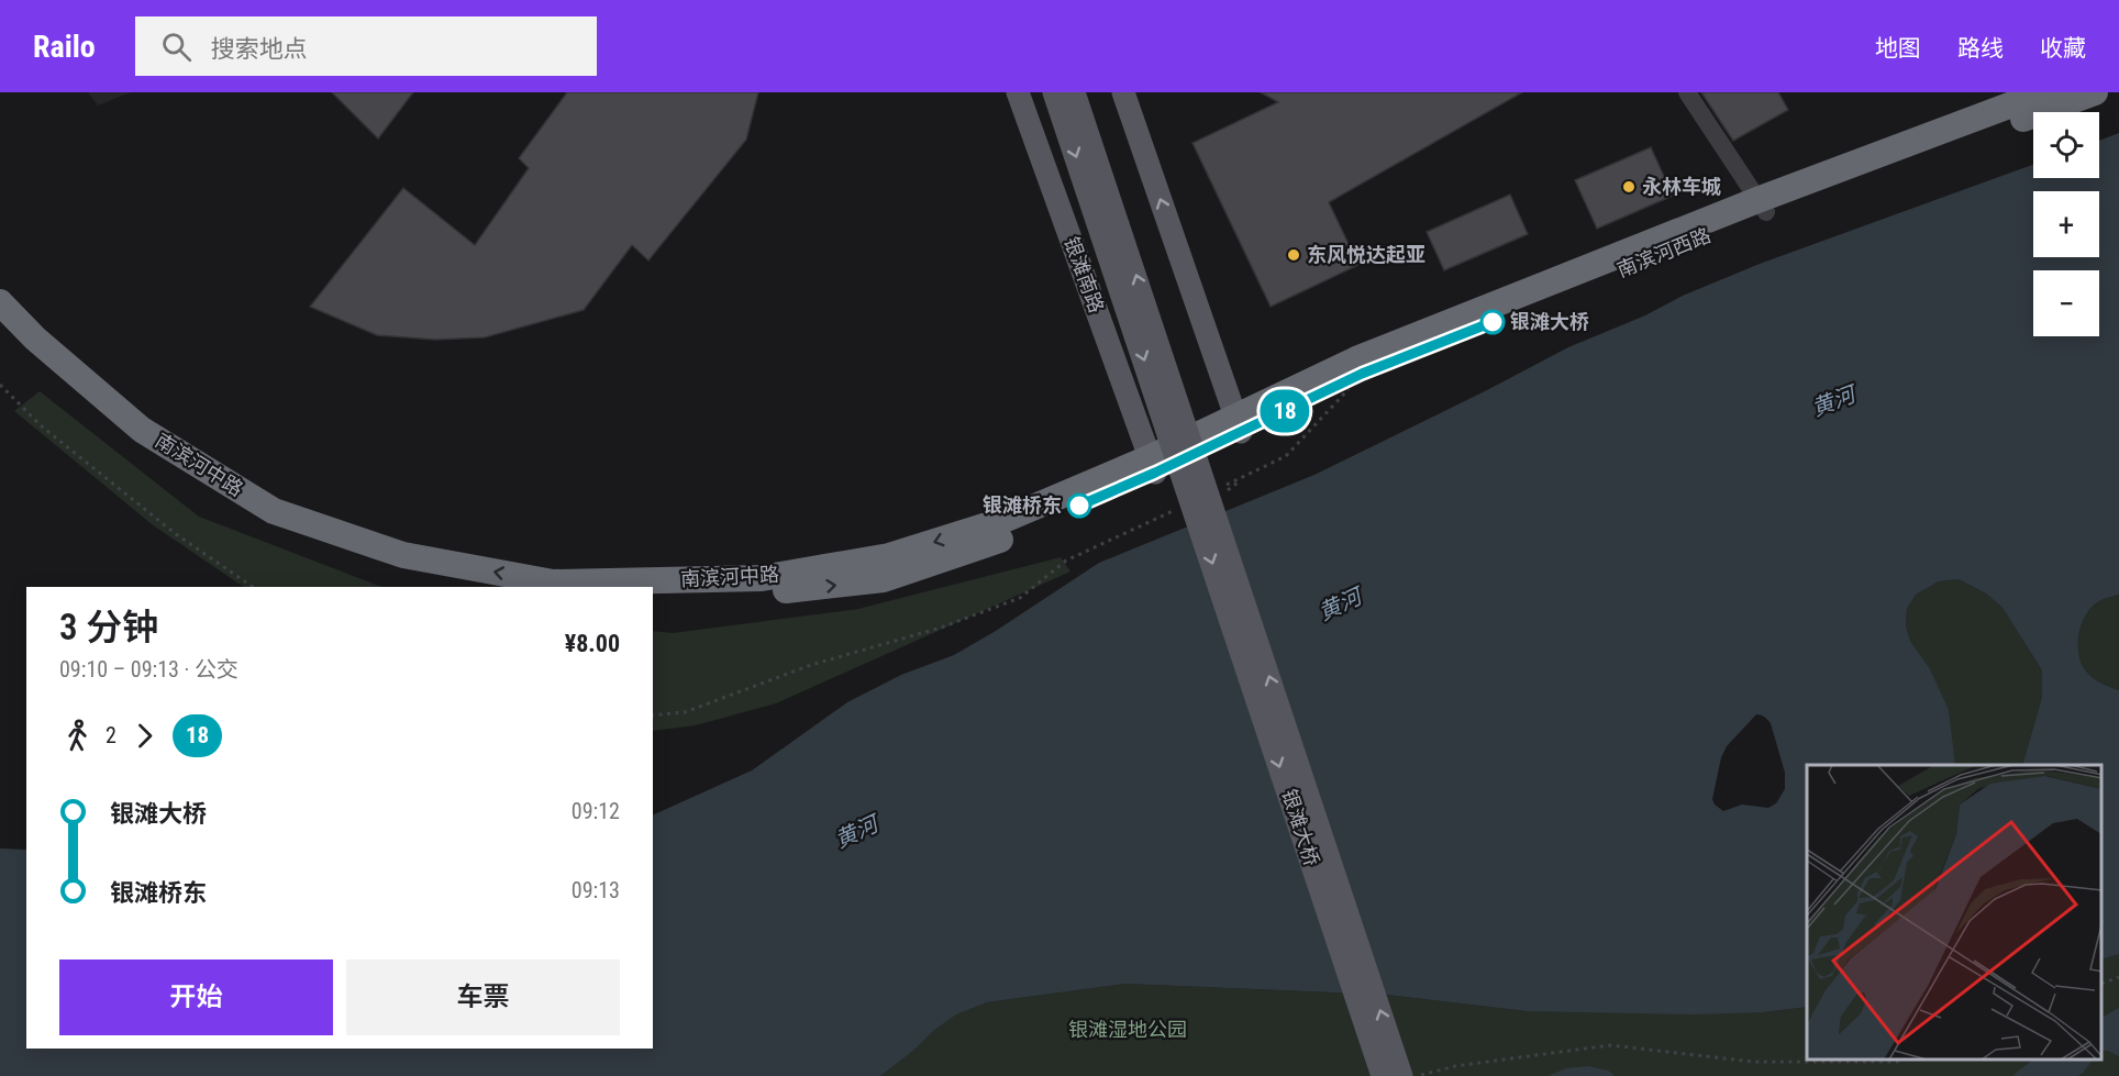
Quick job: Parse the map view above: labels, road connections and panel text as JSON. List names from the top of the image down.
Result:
{
  "streets": {
    "highway": ["南滨河西路", "南滨河中路"],
    "main road": ["银滩南路", "银滩大桥"]
  },
  "crossings": [
    ["南滨河西路", "南滨河中路"],
    ["银滩南路", "南滨河中路"]
  ],
  "water": ["黄河"],
  "parks": ["银滩湿地公园"],
  "places": [
    "永林车城",
    "东风悦达起亚",
    "银滩大桥",
    "银滩桥东"
  ],
  "lines": ["bus line 18"],
  "page": {
    "header": "Railo",
    "search": "搜索地点",
    "nav": ["地图", "路线", "收藏"],
    "on_map": "18",
    "map_buttons": ["+", "−"],
    "heading": ["3 分钟", "09:10 – 09:13 · 公交", "¥8.00"],
    "legs": ["2", "18"],
    "list": [
      {
        "name": "银滩大桥",
        "value": "09:12"
      },
      {
        "name": "银滩桥东",
        "value": "09:13"
      }
    ],
    "buttons": ["开始", "车票"]
  }
}
